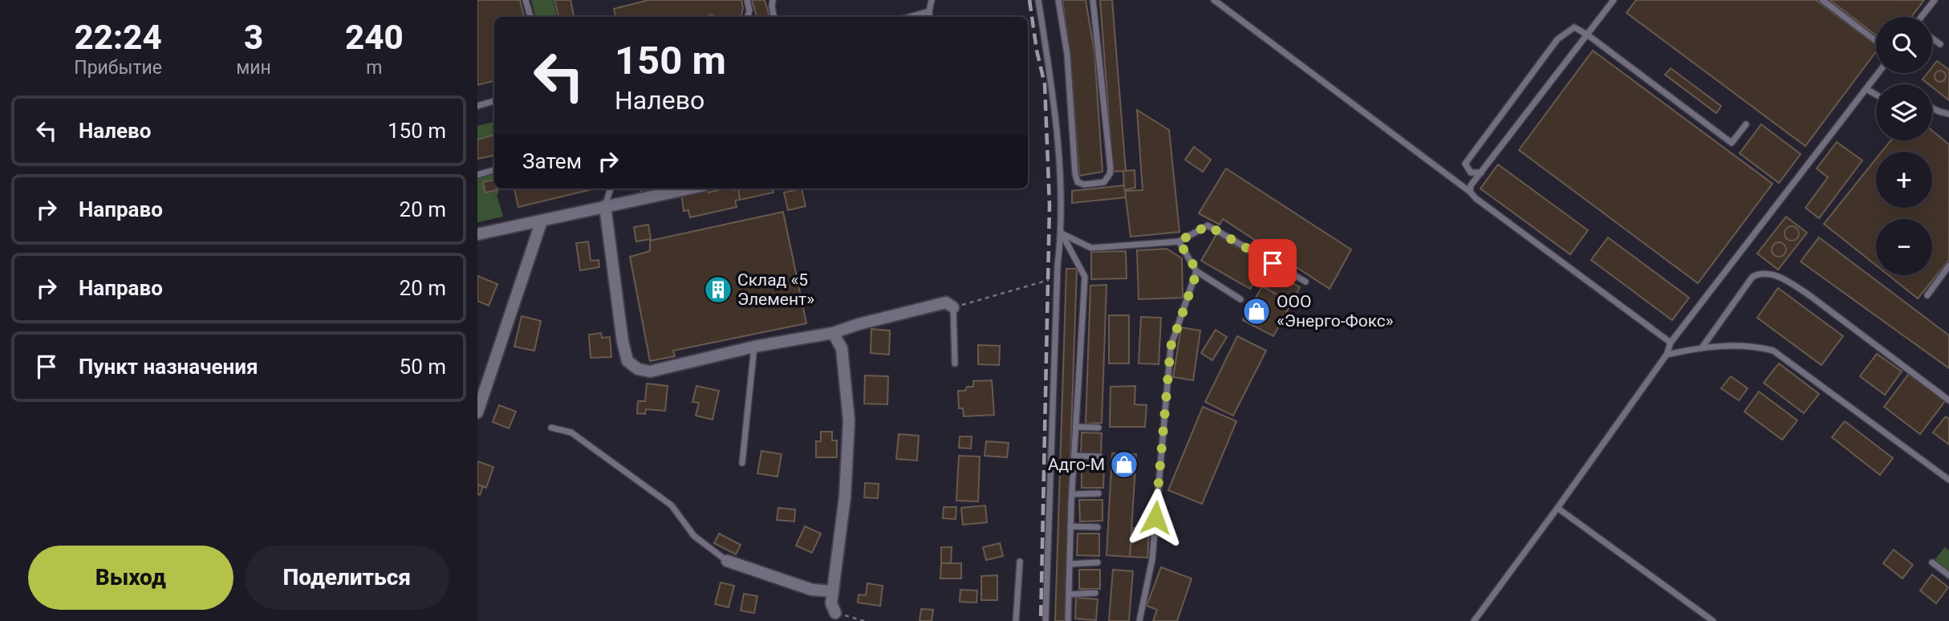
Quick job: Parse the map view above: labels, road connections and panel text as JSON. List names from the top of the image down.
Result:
{
  "places": {
    "building": ["Склад «5 Элемент»"],
    "shop": ["ООО «Энерго-Фокс»", "Адго-М"]
  },
  "page": {
    "eta": [
      "22:24",
      "Прибытие",
      "3",
      "мин",
      "240",
      "m"
    ],
    "map_buttons": ["+", "−"],
    "turn": ["150 m", "Налево"],
    "list": [
      {
        "name": "Налево",
        "value": "150 m"
      },
      {
        "name": "Направо",
        "value": "20 m"
      },
      {
        "name": "Направо",
        "value": "20 m"
      },
      {
        "name": "Пункт назначения",
        "value": "50 m"
      }
    ],
    "then": "Затем",
    "buttons": ["Выход", "Поделиться"]
  }
}
